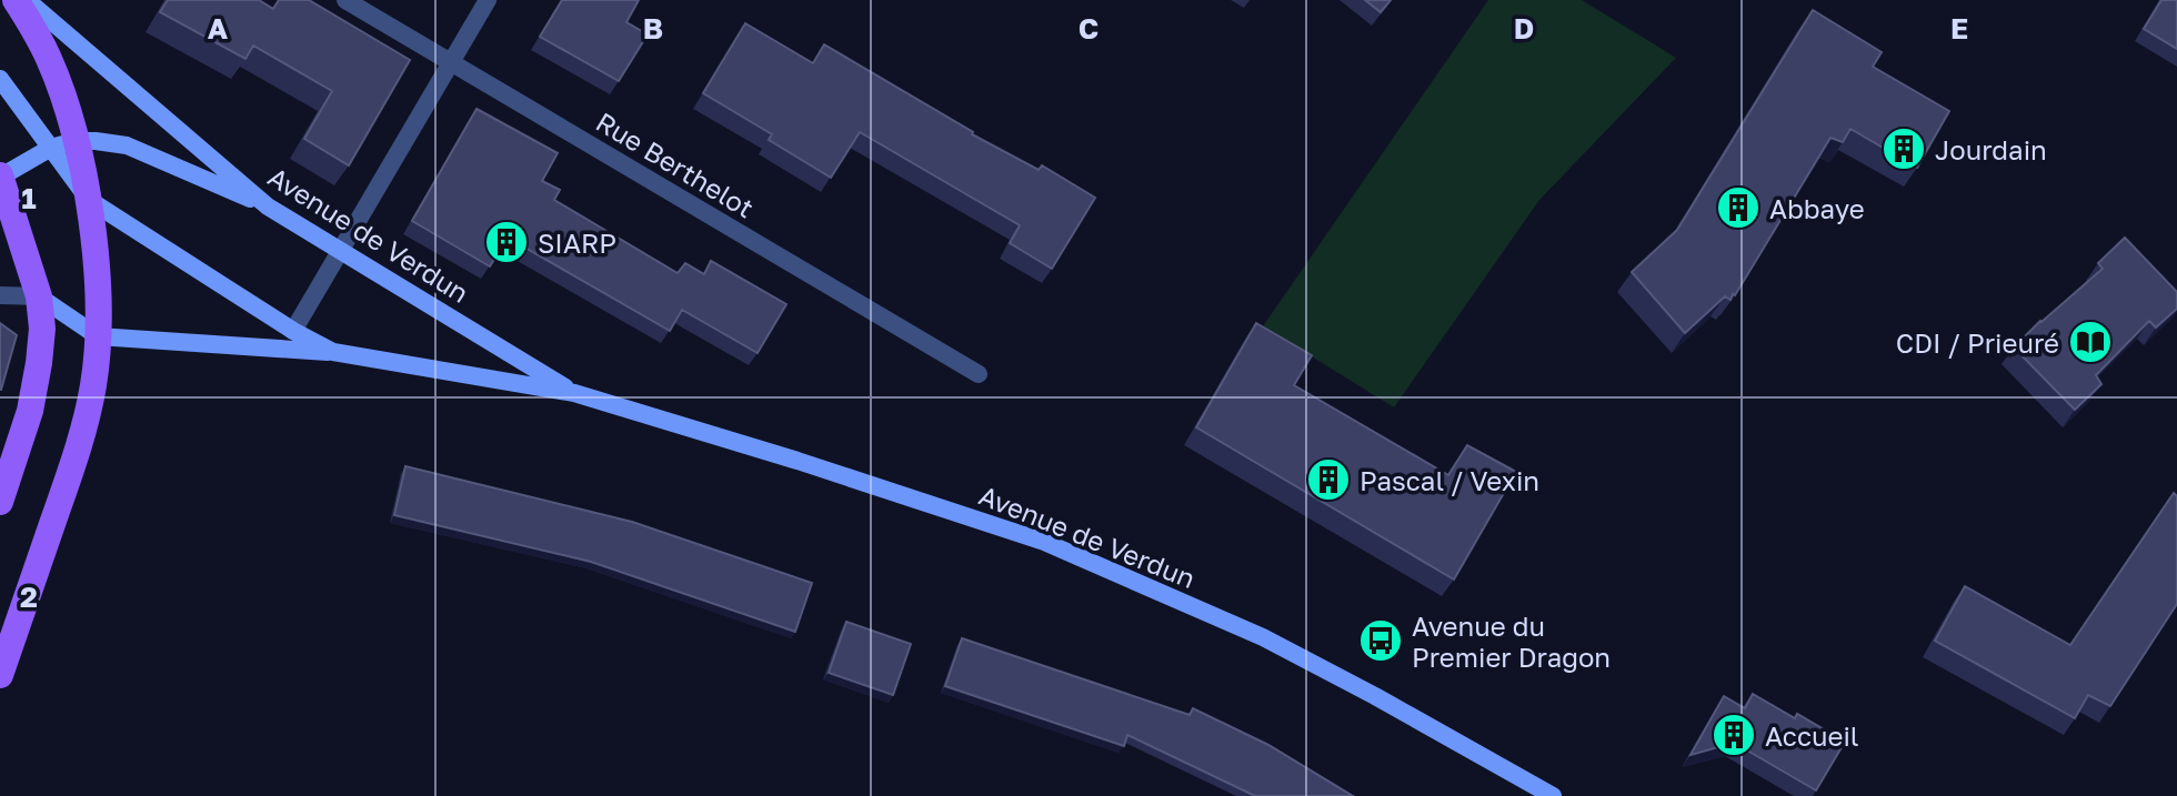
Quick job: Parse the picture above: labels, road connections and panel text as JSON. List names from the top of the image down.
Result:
{
  "streets": {
    "main road": ["Avenue de Verdun"],
    "street": ["Rue Berthelot"]
  },
  "places": {
    "building": [
      "Jourdain",
      "Abbaye",
      "SIARP",
      "Pascal / Vexin",
      "Accueil"
    ],
    "library": ["CDI / Prieuré"],
    "bus stop": ["Avenue du Premier Dragon"]
  },
  "grid": {
    "columns": [
      "A",
      "B",
      "C",
      "D",
      "E"
    ],
    "rows": ["1", "2"]
  }
}
